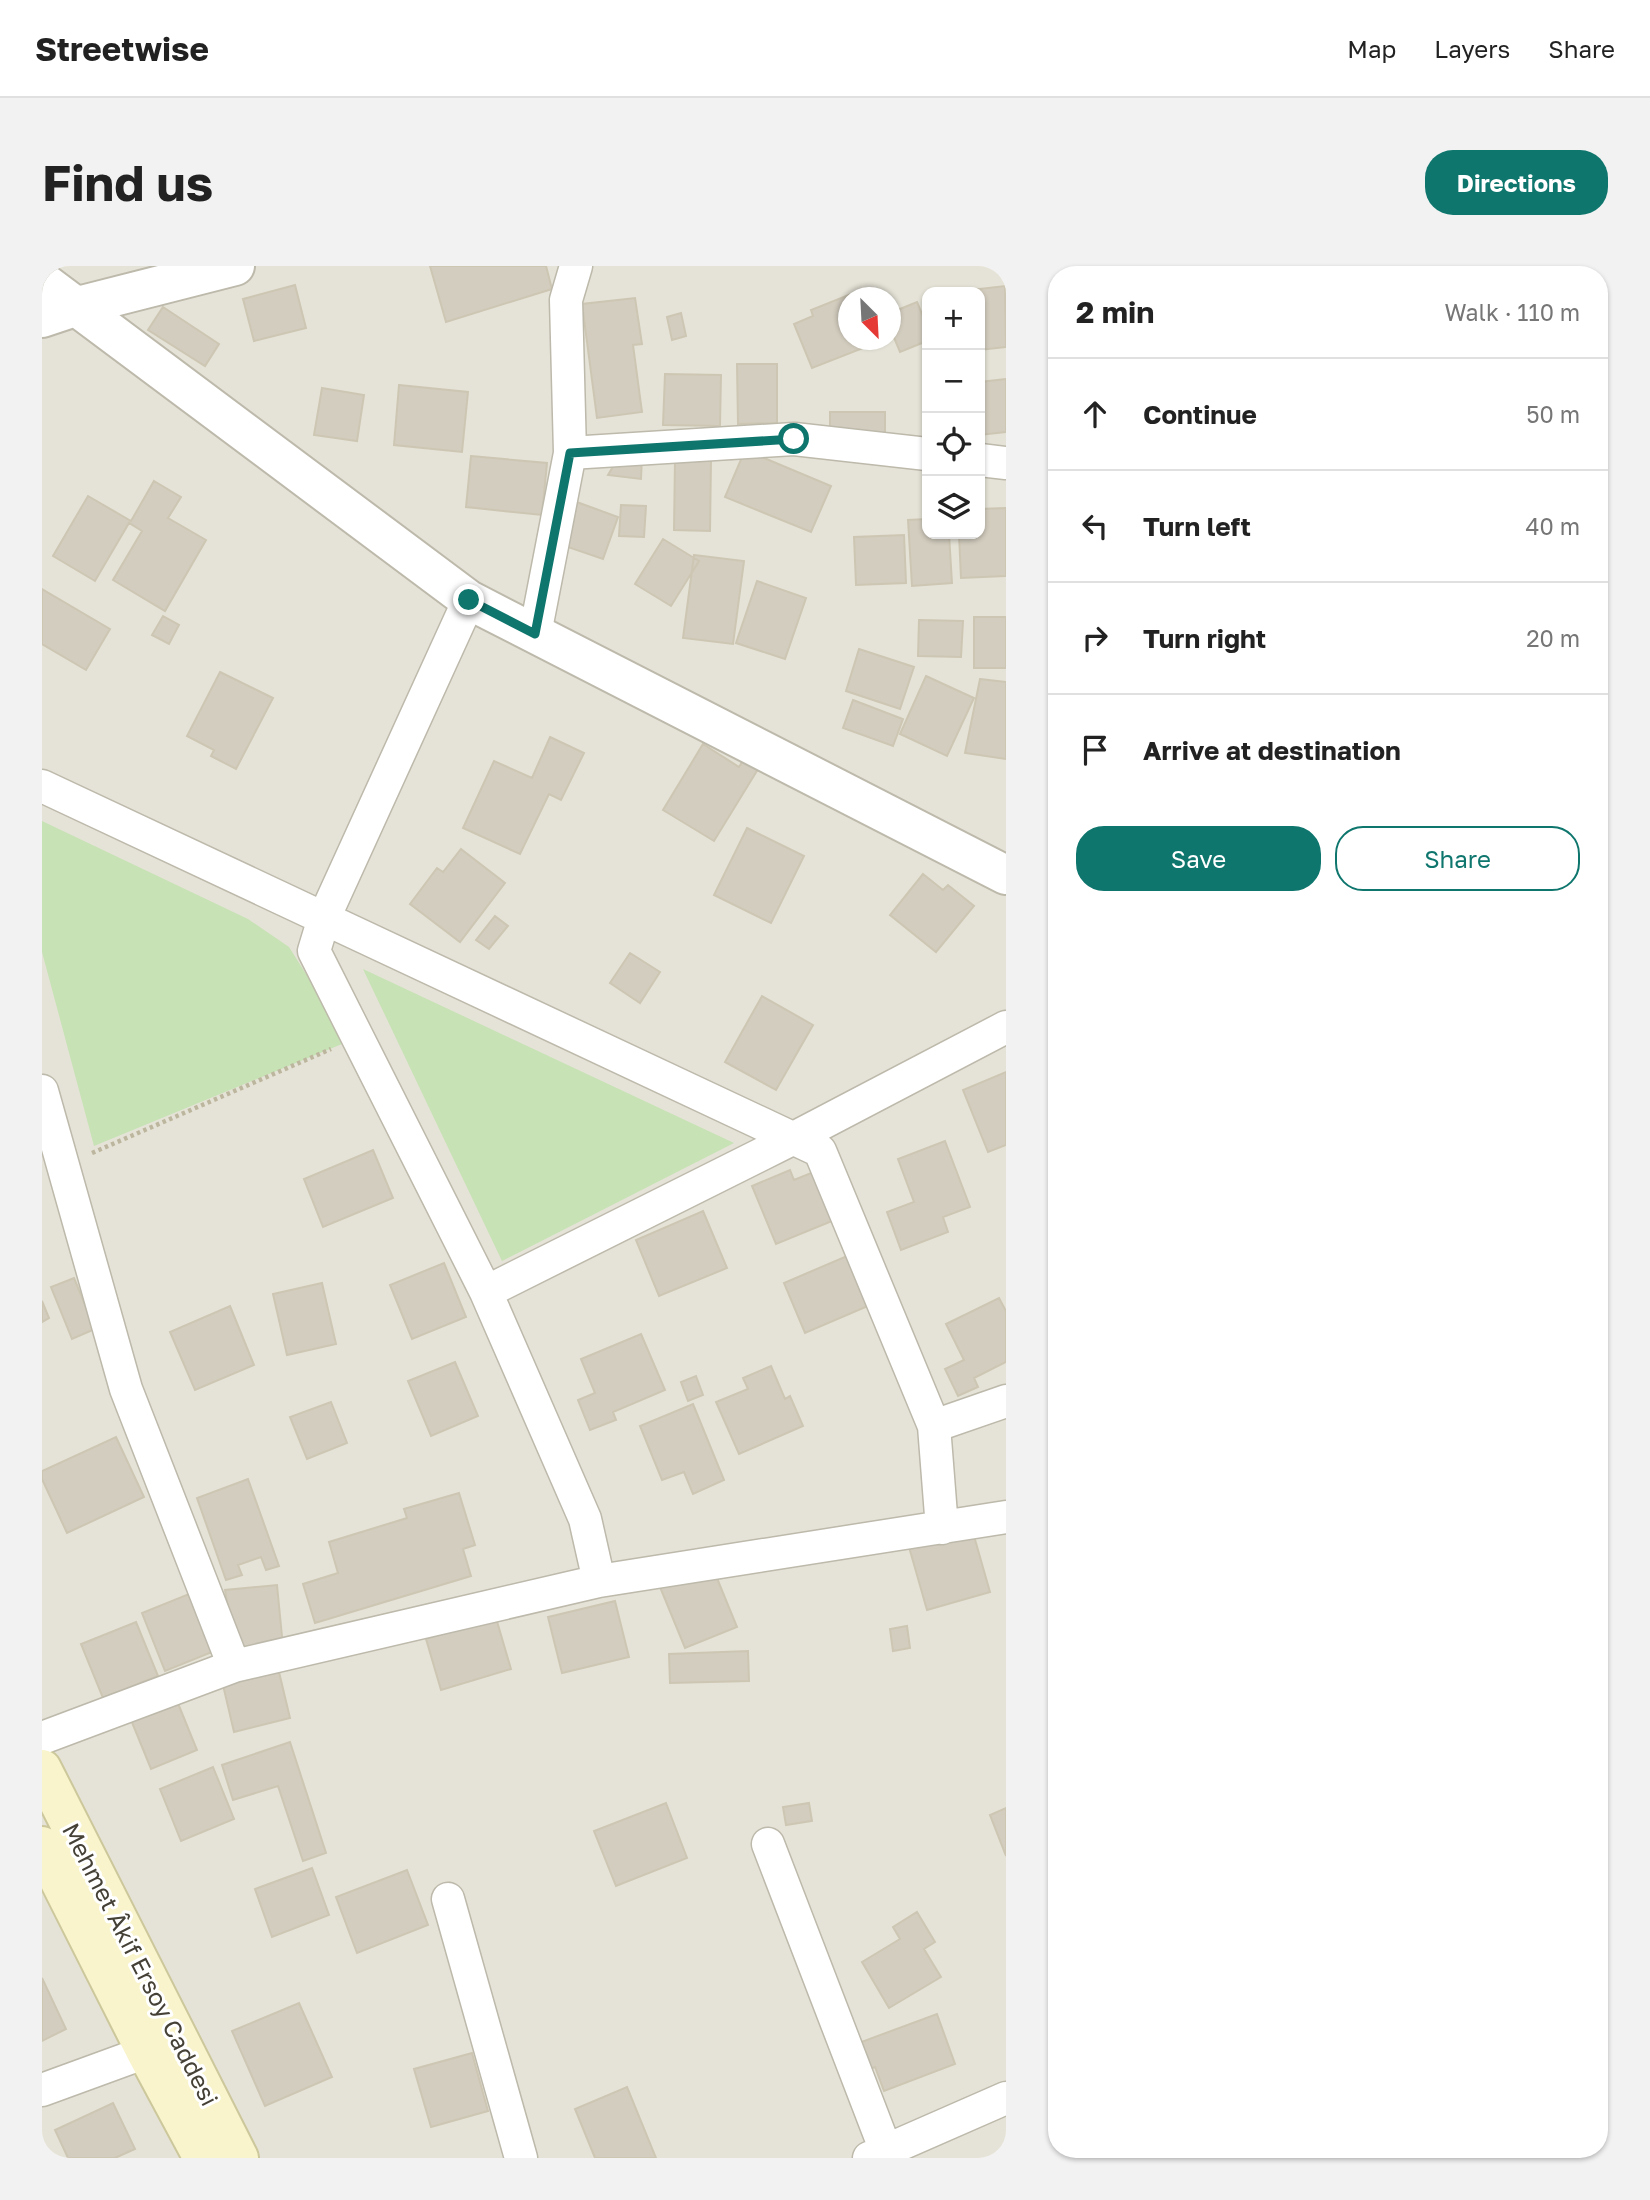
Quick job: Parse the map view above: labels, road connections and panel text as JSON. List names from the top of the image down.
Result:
{
  "streets": {
    "main road": ["Mehmet Âkif Ersoy Caddesi"]
  },
  "north": "bottom right",
  "page": {
    "header": "Streetwise",
    "nav": ["Map", "Layers", "Share"],
    "buttons": [
      "Directions",
      ["Save", "Share"]
    ],
    "title": "Find us",
    "heading": ["2 min", "Walk · 110 m"],
    "map_buttons": ["+", "−"],
    "list": [
      ["Continue", "50 m"],
      ["Turn left", "40 m"],
      ["Turn right", "20 m"],
      "Arrive at destination"
    ]
  }
}
